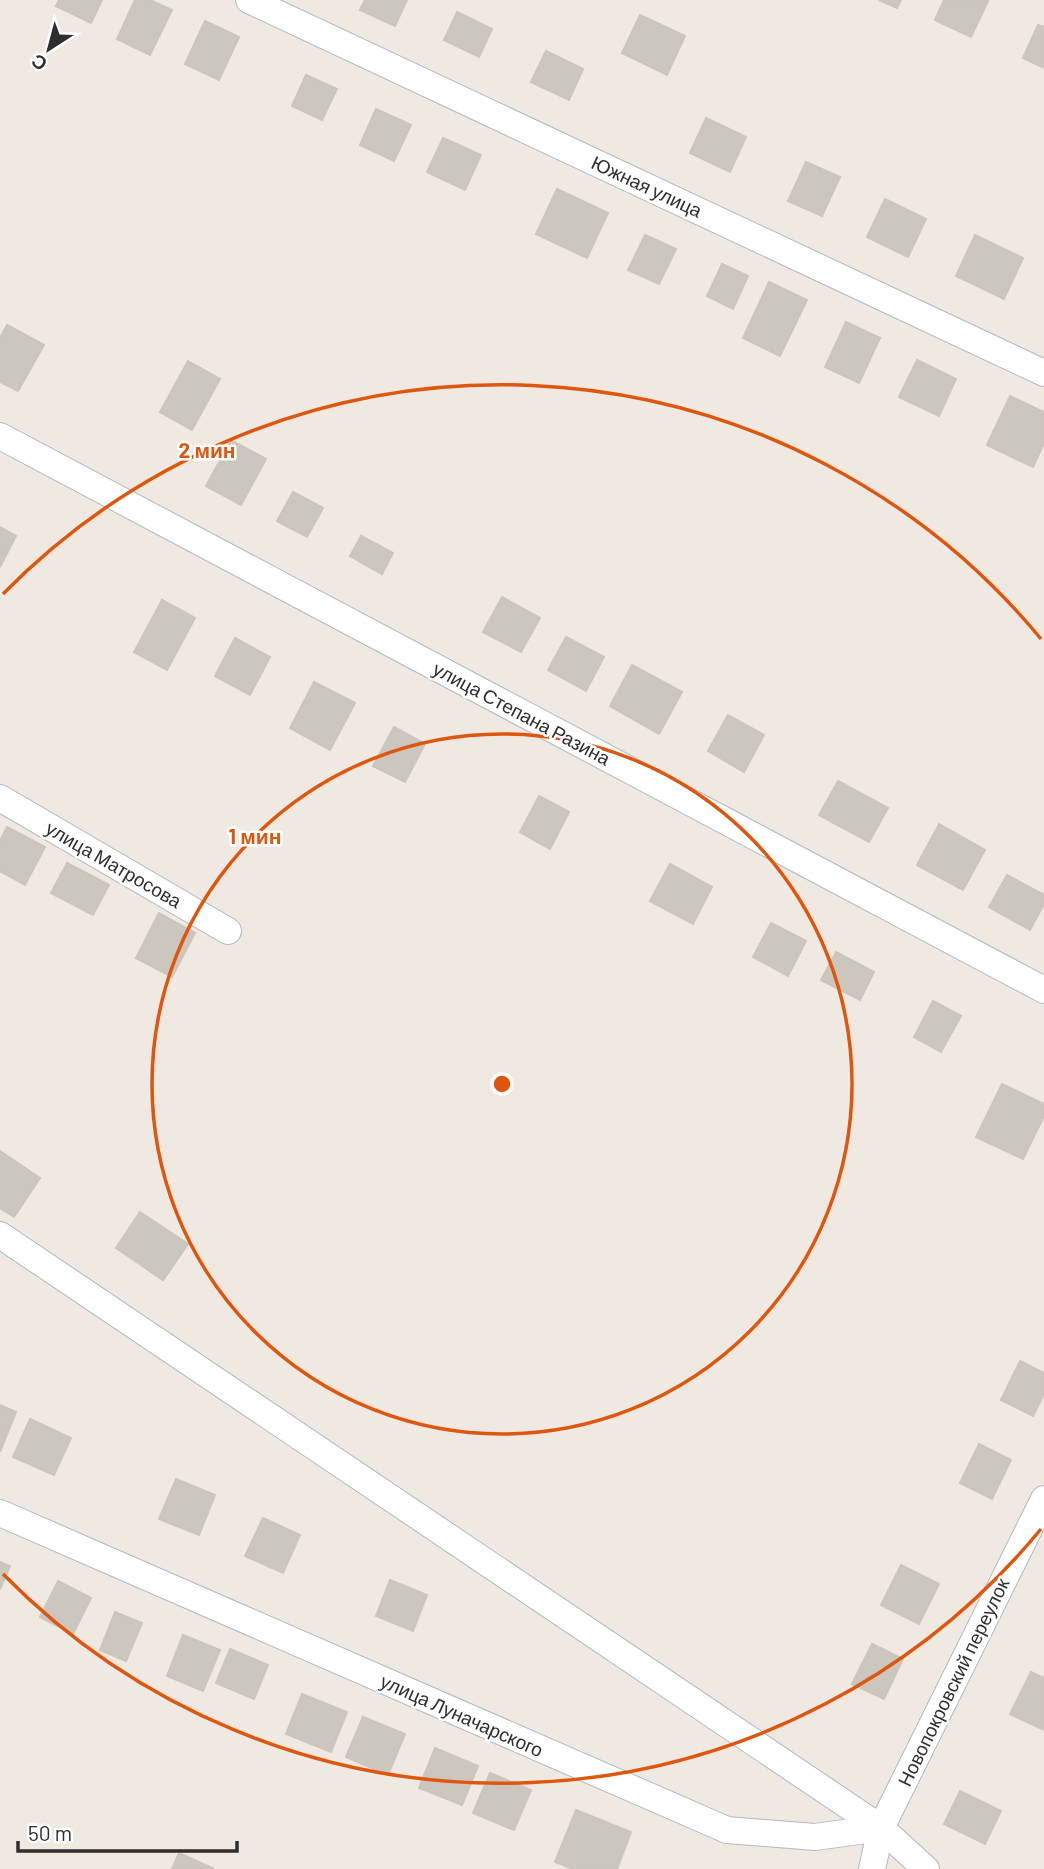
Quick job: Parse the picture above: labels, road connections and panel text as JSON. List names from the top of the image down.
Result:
{
  "streets": {
    "street": [
      "Южная улица",
      "улица Степана Разина",
      "улица Матросова",
      "Новопокровский переулок",
      "улица Луначарского"
    ]
  },
  "crossings": [
    ["Новопокровский переулок", "улица Луначарского"]
  ],
  "scale_bar": "50 m",
  "north": "bottom left",
  "rings": ["2 мин", "1 мин"]
}
